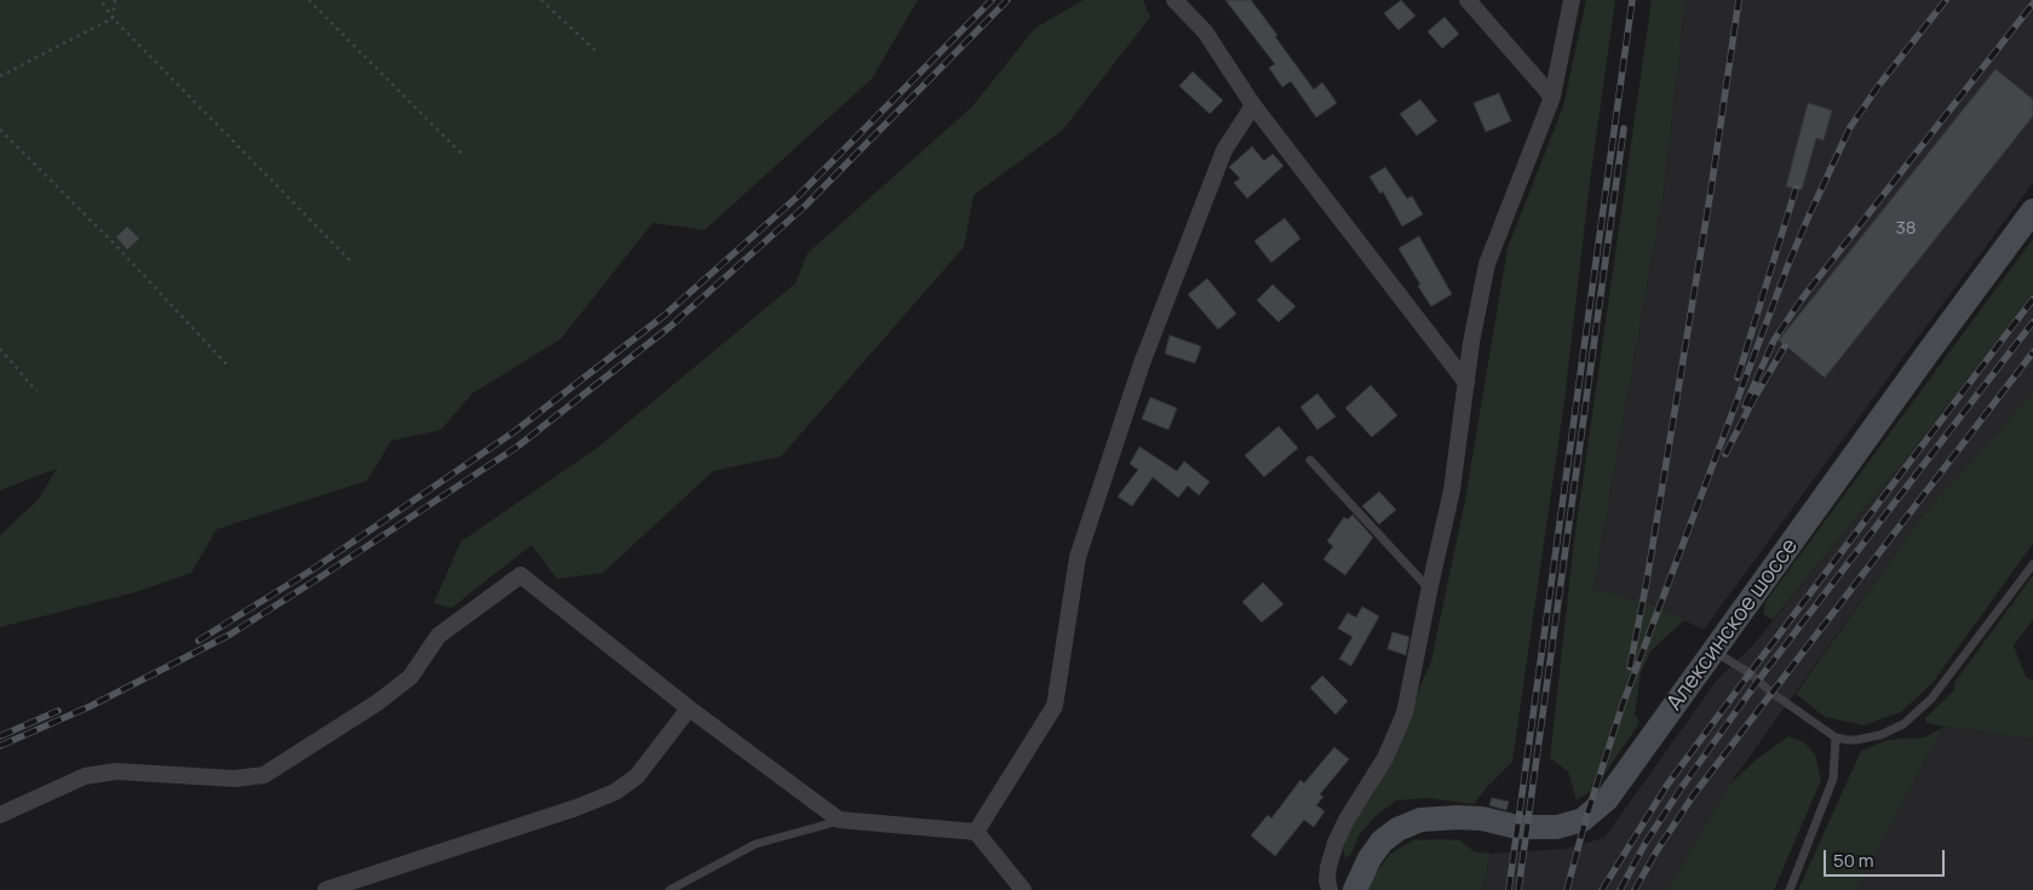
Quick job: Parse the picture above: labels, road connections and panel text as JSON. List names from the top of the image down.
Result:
{
  "streets": {
    "main road": ["Алексинское шоссе"]
  },
  "house_numbers": ["38"],
  "scale_bar": "50 m"
}
